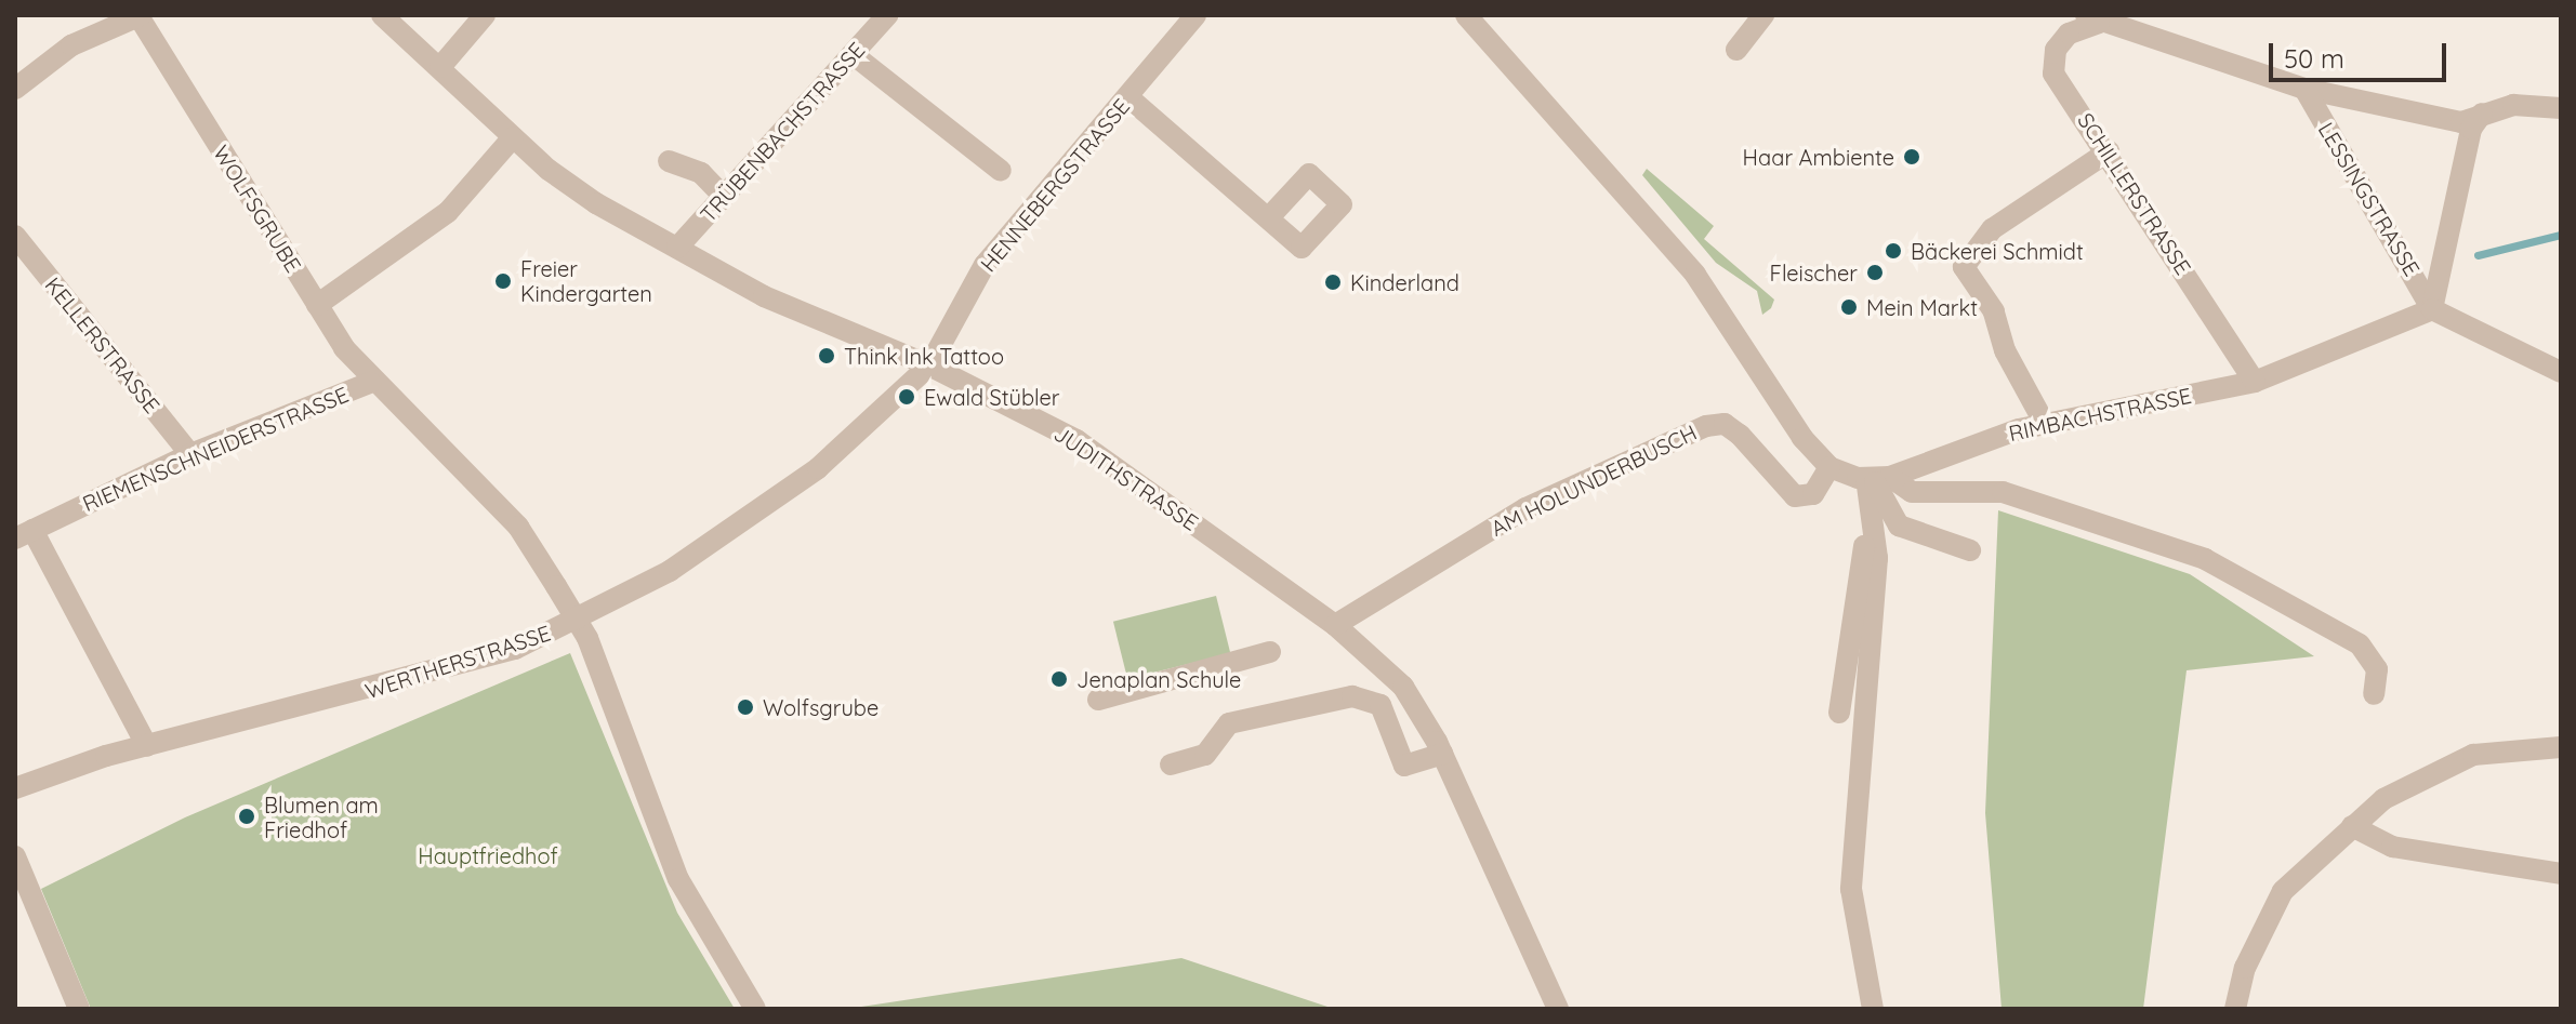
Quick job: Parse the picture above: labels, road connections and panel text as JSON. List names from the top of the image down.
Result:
{
  "streets": {
    "street": [
      "TRÜBENBACHSTRASSE",
      "HENNEBERGSTRASSE",
      "SCHILLERSTRASSE",
      "LESSINGSTRASSE",
      "WOLFSGRUBE",
      "KELLERSTRASSE",
      "RIMBACHSTRASSE",
      "RIEMENSCHNEIDERSTRASSE",
      "JUDITHSTRASSE",
      "AM HOLUNDERBUSCH",
      "WERTHERSTRASSE"
    ]
  },
  "crossings": [
    ["TRÜBENBACHSTRASSE", "JUDITHSTRASSE"],
    ["HENNEBERGSTRASSE", "JUDITHSTRASSE"],
    ["HENNEBERGSTRASSE", "WERTHERSTRASSE"],
    ["SCHILLERSTRASSE", "LESSINGSTRASSE"],
    ["SCHILLERSTRASSE", "RIMBACHSTRASSE"],
    ["LESSINGSTRASSE", "RIMBACHSTRASSE"],
    ["WOLFSGRUBE", "RIEMENSCHNEIDERSTRASSE"],
    ["WOLFSGRUBE", "WERTHERSTRASSE"],
    ["KELLERSTRASSE", "RIEMENSCHNEIDERSTRASSE"],
    ["JUDITHSTRASSE", "AM HOLUNDERBUSCH"],
    ["JUDITHSTRASSE", "WERTHERSTRASSE"]
  ],
  "parks": ["Hauptfriedhof"],
  "places": [
    "Haar Ambiente",
    "Bäckerei Schmidt",
    "Fleischer",
    "Freier Kindergarten",
    "Kinderland",
    "Mein Markt",
    "Think Ink Tattoo",
    "Ewald Stübler",
    "Jenaplan Schule",
    "Wolfsgrube",
    "Blumen am Friedhof"
  ],
  "scale_bar": "50 m"
}
